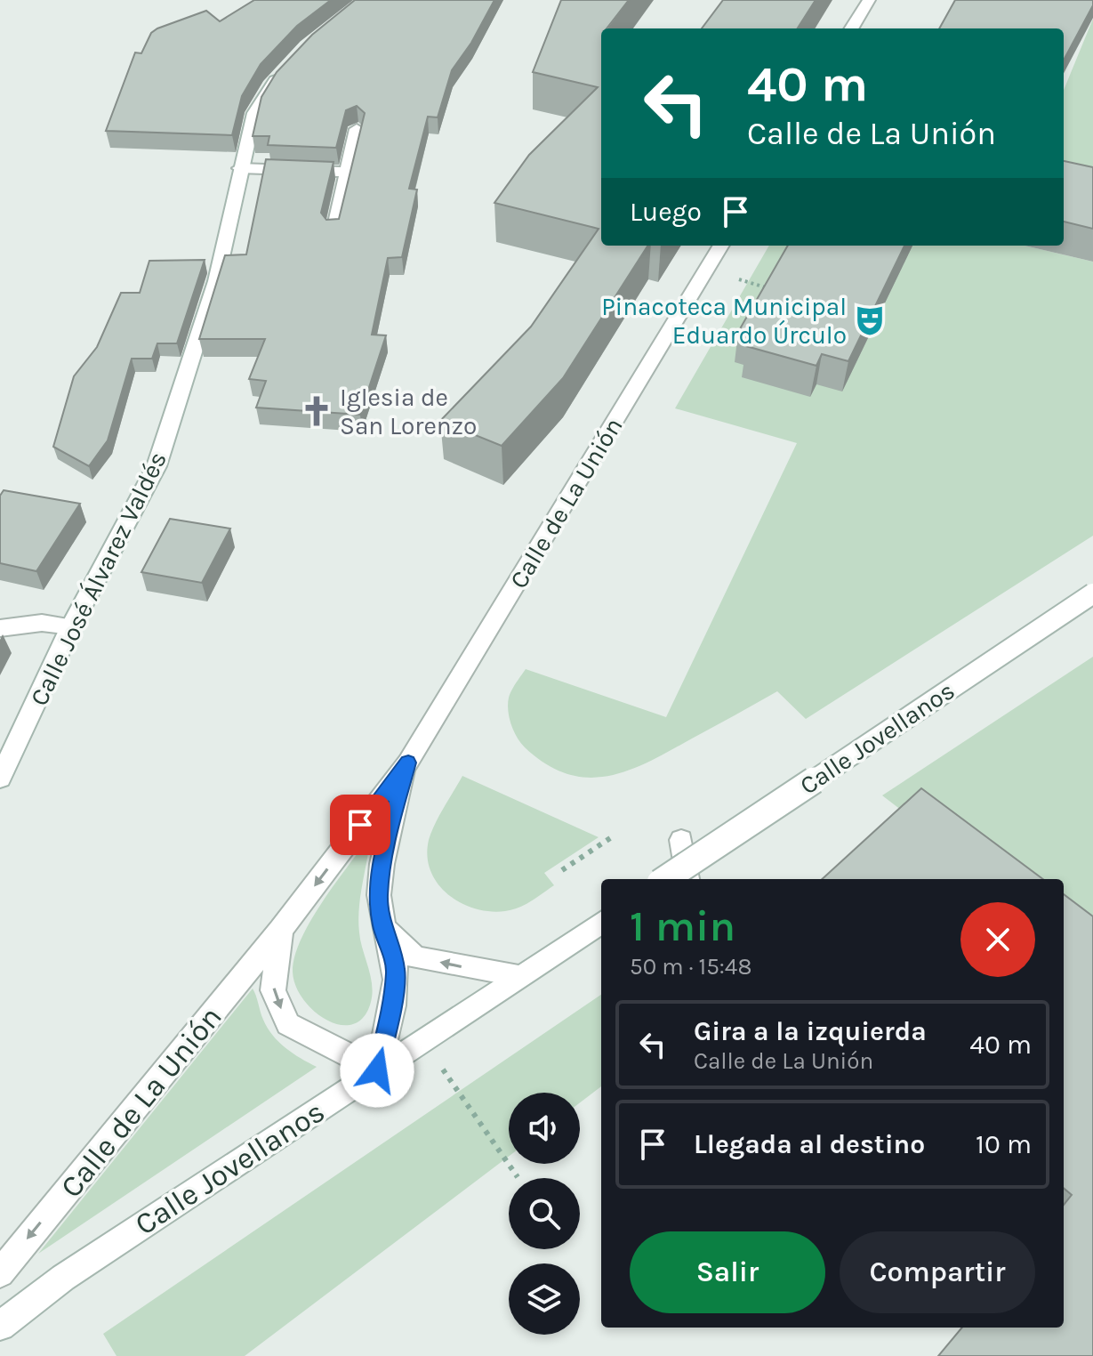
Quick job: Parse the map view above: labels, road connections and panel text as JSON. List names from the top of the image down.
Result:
{
  "streets": {
    "street": ["Calle de La Unión", "Calle José Álvarez Valdés", "Calle Jovellanos"]
  },
  "crossings": [
    ["Calle de La Unión", "Calle Jovellanos"]
  ],
  "one_way": ["Calle de La Unión"],
  "places": {
    "theatre": ["Pinacoteca Municipal Eduardo Úrculo"],
    "church": ["Iglesia de San Lorenzo"]
  },
  "page": {
    "turn": ["40 m", "Calle de La Unión"],
    "then": "Luego",
    "heading": ["1 min", "50 m · 15:48"],
    "list": [
      {
        "name": "Gira a la izquierda",
        "note": "Calle de La Unión",
        "value": "40 m"
      },
      {
        "name": "Llegada al destino",
        "value": "10 m"
      }
    ],
    "buttons": ["Salir", "Compartir"]
  }
}
